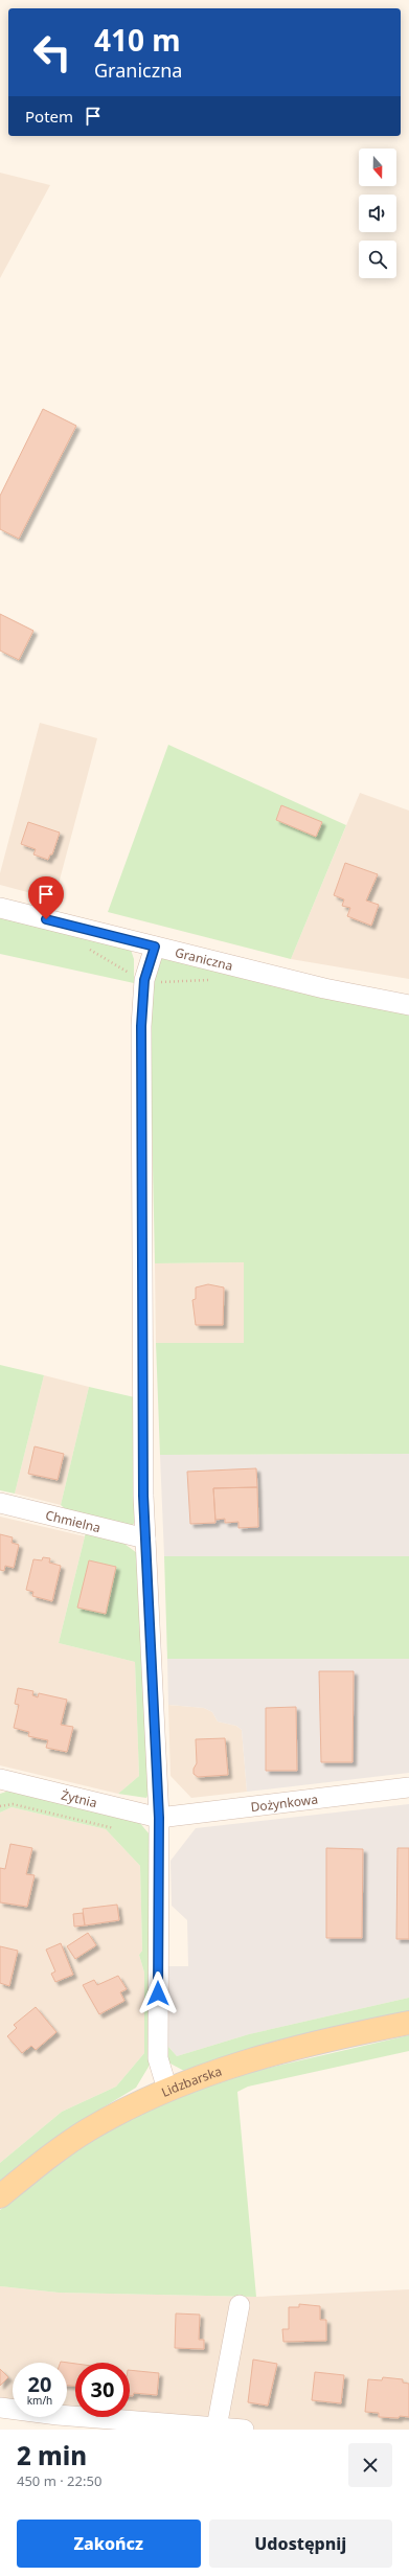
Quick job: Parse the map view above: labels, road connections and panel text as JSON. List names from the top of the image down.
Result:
{
  "streets": {
    "main road": ["Lidzbarska"],
    "street": [
      "Graniczna",
      "Chmielna",
      "Żytnia",
      "Dożynkowa"
    ]
  },
  "crossings": [
    ["Żytnia", "Dożynkowa"]
  ],
  "north": "bottom",
  "page": {
    "turn": ["410 m", "Graniczna"],
    "then": "Potem",
    "speed": "20 km/h",
    "limit": "30",
    "heading": ["2 min", "450 m · 22:50"],
    "buttons": ["Zakończ", "Udostępnij"]
  }
}
